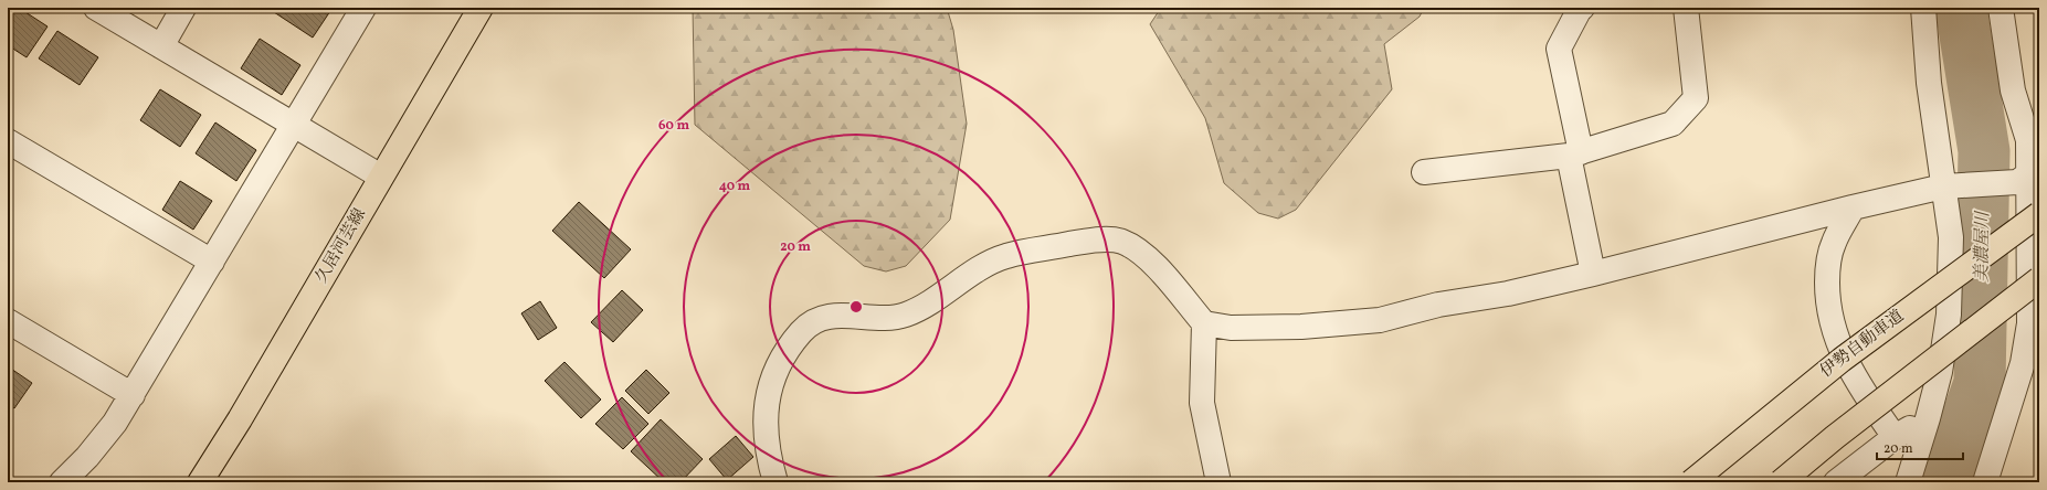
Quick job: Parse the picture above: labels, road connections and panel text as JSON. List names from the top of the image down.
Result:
{
  "streets": {
    "main road": ["久居河芸線", "伊勢自動車道"]
  },
  "water": ["美濃屋川"],
  "scale_bar": "20 m",
  "rings": ["60 m", "40 m", "20 m"]
}
